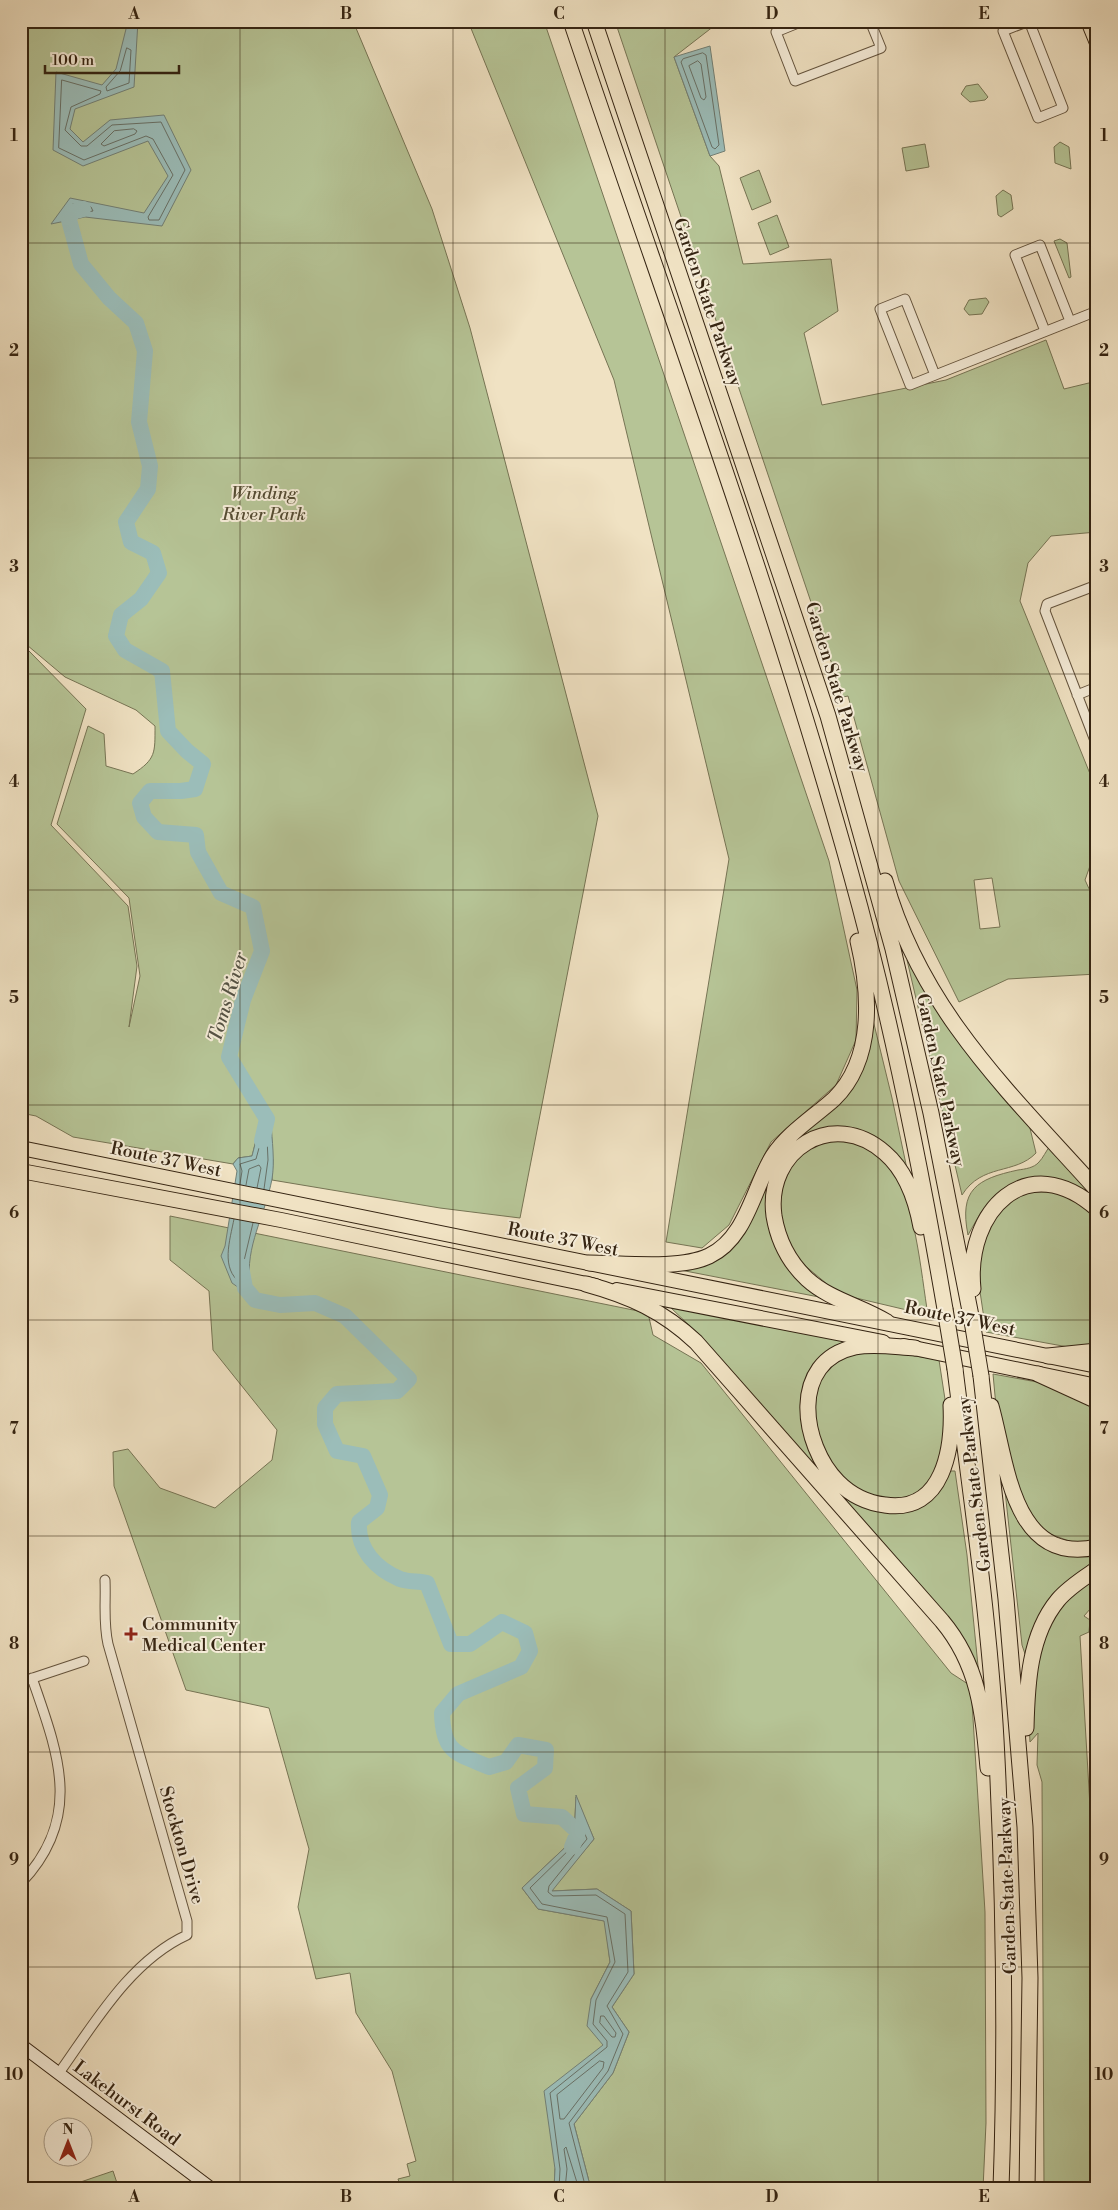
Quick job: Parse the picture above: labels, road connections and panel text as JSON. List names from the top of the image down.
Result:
{
  "streets": {
    "highway": ["Garden State Parkway"],
    "main road": ["Route 37 West", "Lakehurst Road"],
    "street": ["Stockton Drive"]
  },
  "crossings": [
    ["Stockton Drive", "Lakehurst Road"]
  ],
  "water": ["Toms River"],
  "parks": ["Winding River Park"],
  "places": {
    "health": ["Community Medical Center"]
  },
  "scale_bar": "100 m",
  "north": "top",
  "grid": {
    "columns": [
      "A",
      "B",
      "C",
      "D",
      "E"
    ],
    "rows": [
      "1",
      "2",
      "3",
      "4",
      "5",
      "6",
      "7",
      "8",
      "9",
      "10"
    ]
  }
}
